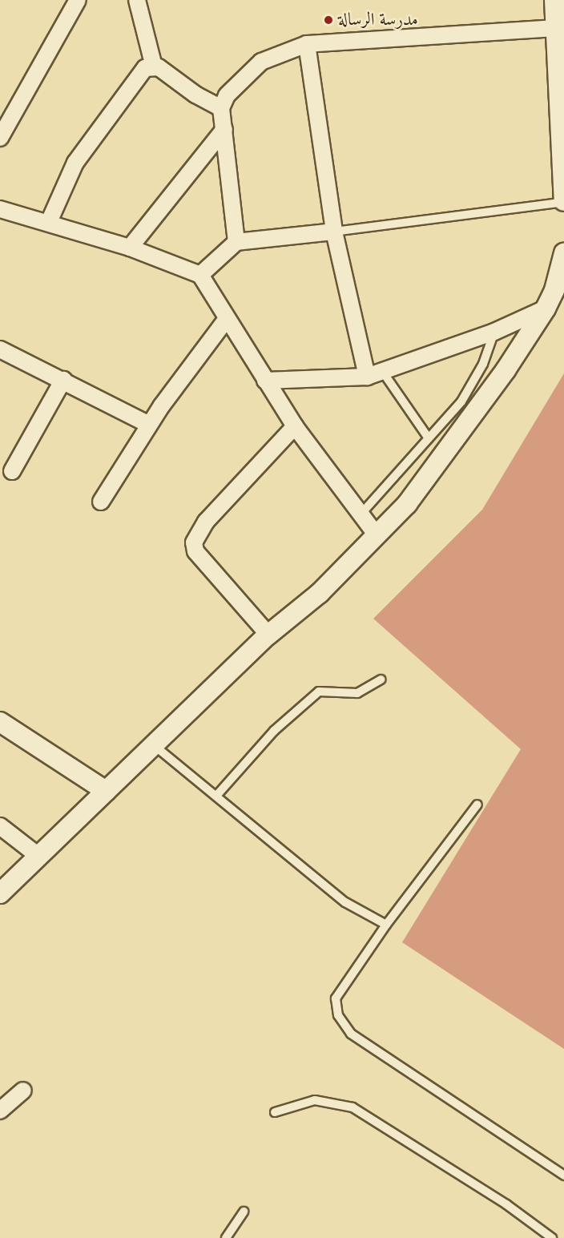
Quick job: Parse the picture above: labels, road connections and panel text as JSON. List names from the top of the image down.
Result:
{
  "places": ["مدرسة الرسالة"]
}
